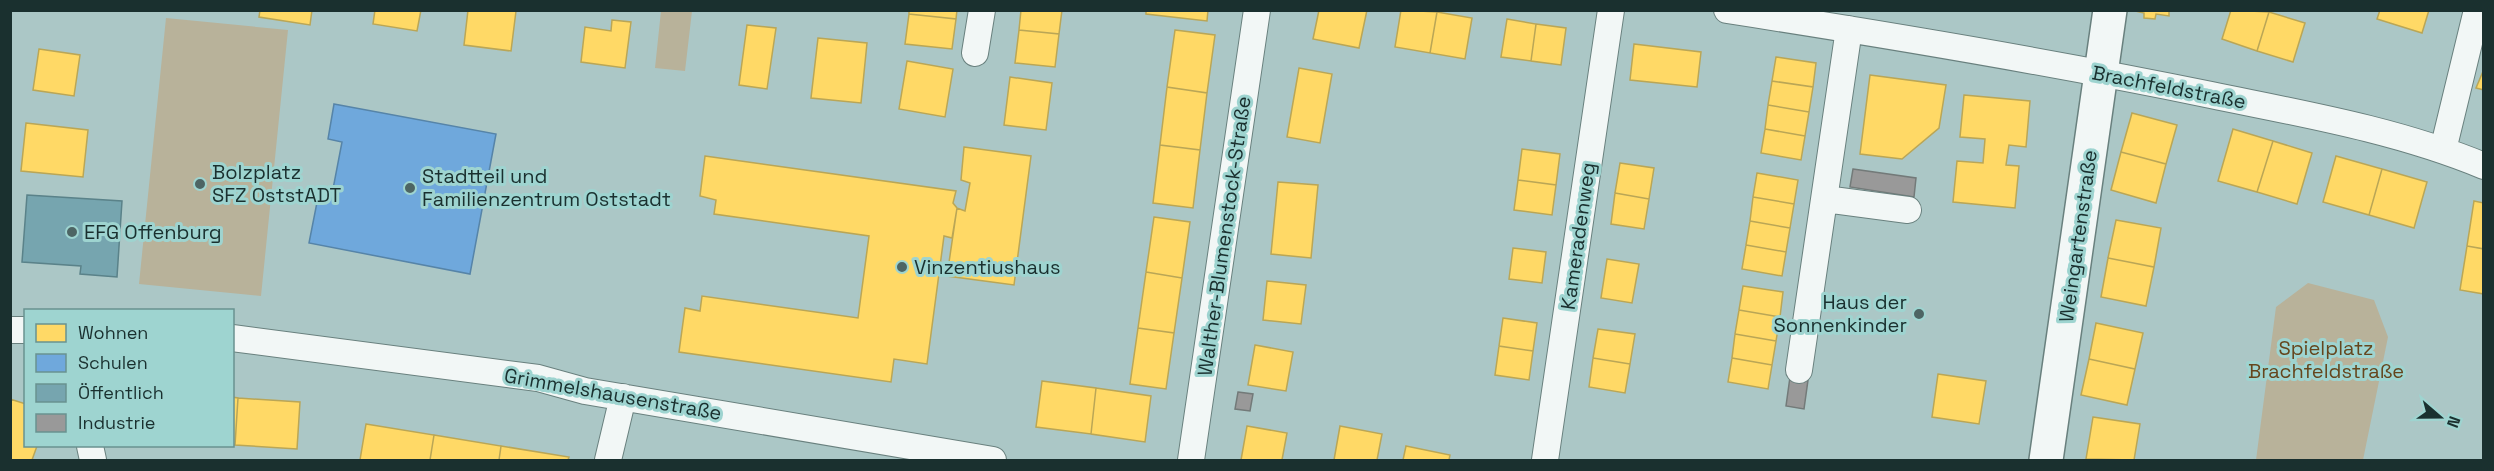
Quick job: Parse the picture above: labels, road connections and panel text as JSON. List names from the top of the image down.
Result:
{
  "streets": {
    "street": [
      "Brachfeldstraße",
      "Walther-Blumenstock-Straße",
      "Kameradenweg",
      "Weingartenstraße",
      "Grimmelshausenstraße"
    ]
  },
  "crossings": [
    ["Brachfeldstraße", "Weingartenstraße"]
  ],
  "parks": ["Spielplatz Brachfeldstraße"],
  "places": [
    "Bolzplatz SFZ OststADT",
    "Stadtteil und Familienzentrum Oststadt",
    "EFG Offenburg",
    "Vinzentiushaus",
    "Haus der Sonnenkinder"
  ],
  "legend": [
    "Wohnen",
    "Schulen",
    "Öffentlich",
    "Industrie"
  ],
  "north": "right"
}
